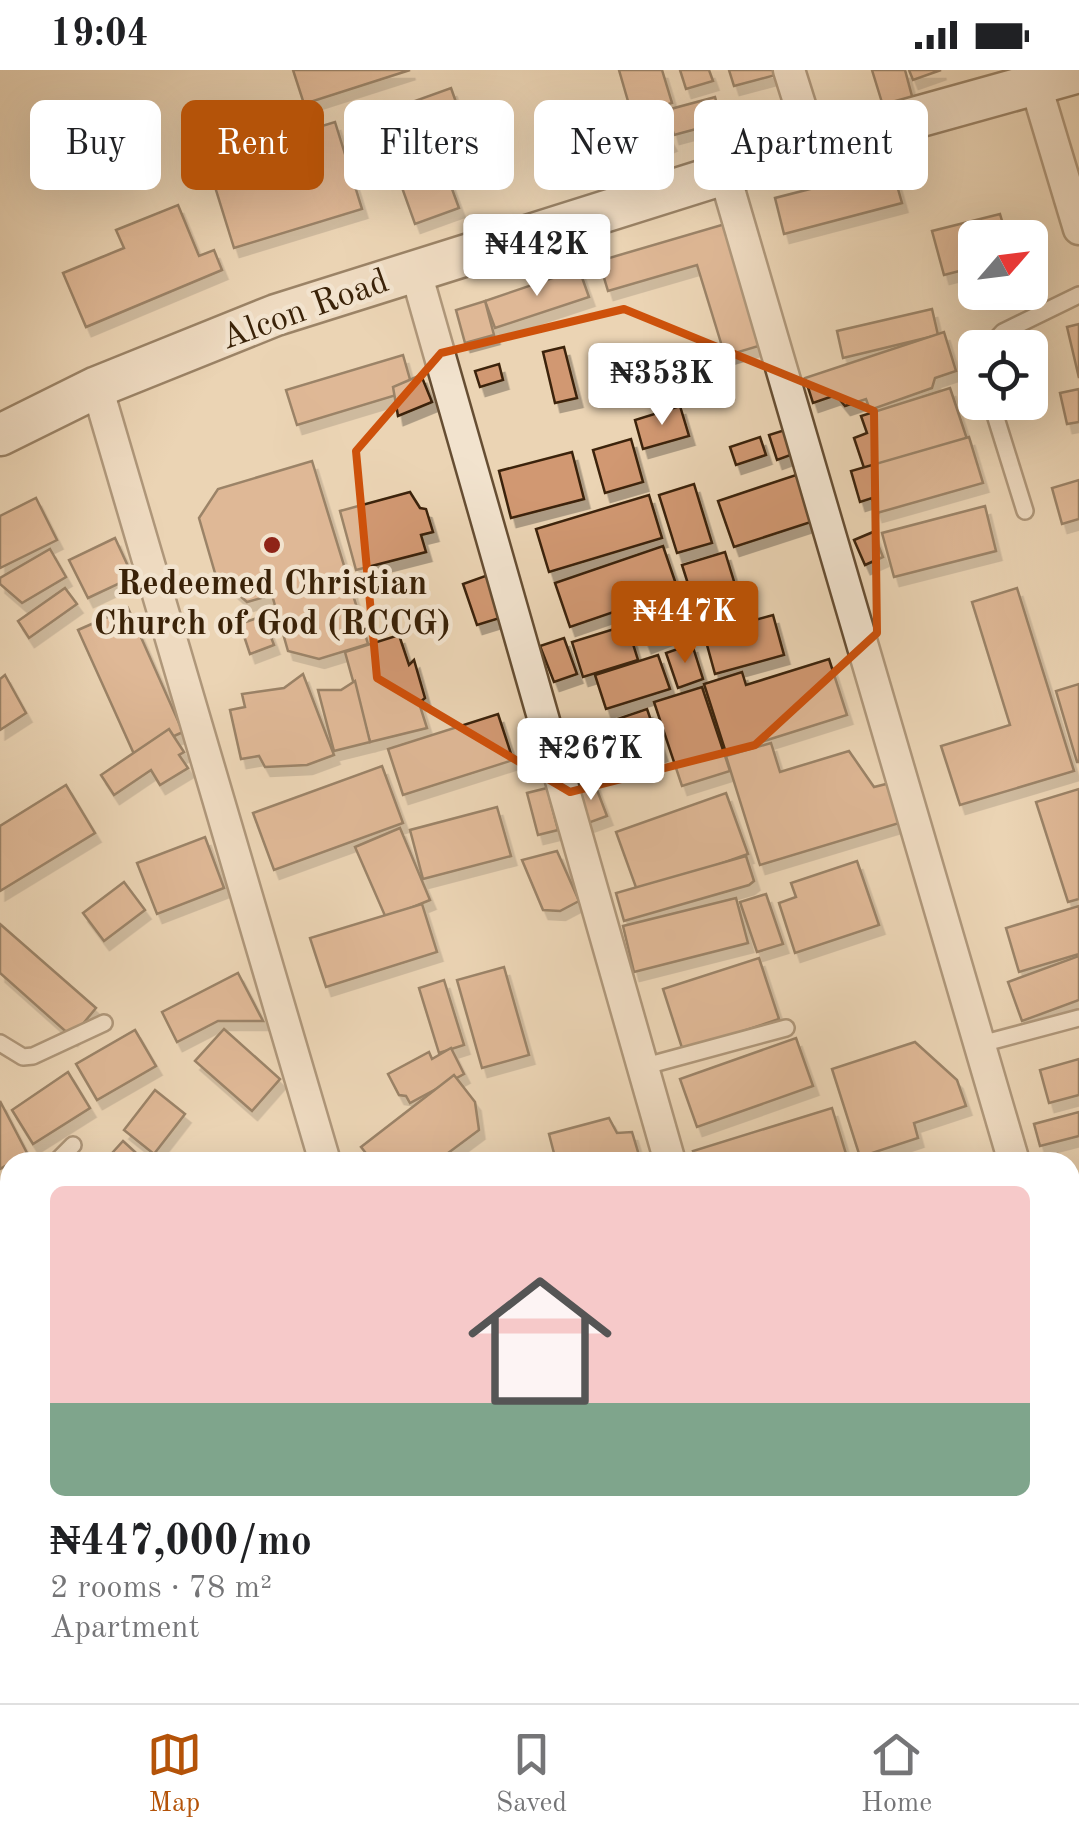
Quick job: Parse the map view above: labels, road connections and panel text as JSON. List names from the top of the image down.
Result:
{
  "streets": {
    "main road": ["Alcon Road"]
  },
  "places": ["Redeemed Christian Church of God (RCCG)"],
  "north": "top right",
  "page": {
    "status": "19:04",
    "chip": [
      "Buy",
      "Rent",
      "Filters",
      "New",
      "Apartment"
    ],
    "price": [
      "₦442K",
      "₦353K",
      "₦447K",
      "₦267K"
    ],
    "list": [
      {
        "name": "₦447,000/mo",
        "note": "2 rooms · 78 m² · Apartment"
      }
    ],
    "tabs": ["Map", "Saved", "Home"]
  }
}
